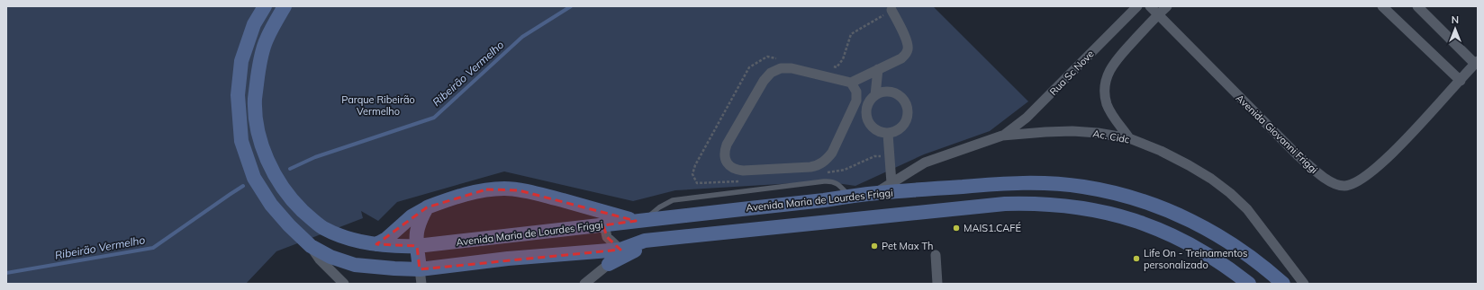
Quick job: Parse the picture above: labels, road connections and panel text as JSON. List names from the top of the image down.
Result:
{
  "streets": {
    "street": [
      "Rua Sc Nove",
      "Avenida Giovanni Friggi",
      "Ac. Cidc",
      "Avenida Maria de Lourdes Friggi"
    ]
  },
  "crossings": [
    ["Rua Sc Nove", "Ac. Cidc"],
    ["Ac. Cidc", "Avenida Maria de Lourdes Friggi"]
  ],
  "water": ["Ribeirão Vermelho"],
  "parks": ["Parque Ribeirão Vermelho"],
  "places": ["MAIS1.CAFÉ", "Pet Max Th", "Life On - Treinamentos personalizado"],
  "north": "top"
}
